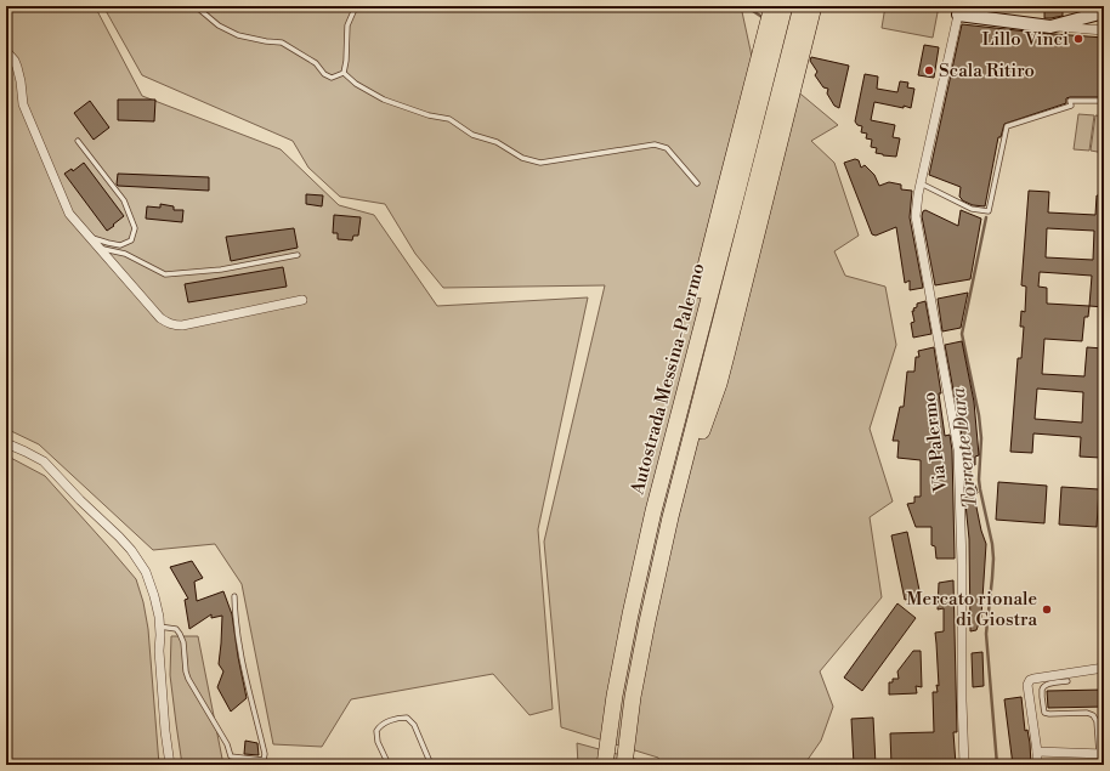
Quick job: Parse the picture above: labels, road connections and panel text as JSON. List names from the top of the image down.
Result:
{
  "streets": {
    "highway": ["Autostrada Messina-Palermo"],
    "street": ["Via Palermo"]
  },
  "water": ["Torrente Dara"],
  "places": ["Lillo Vinci", "Scala Ritiro", "Mercato rionale di Giostra"]
}
